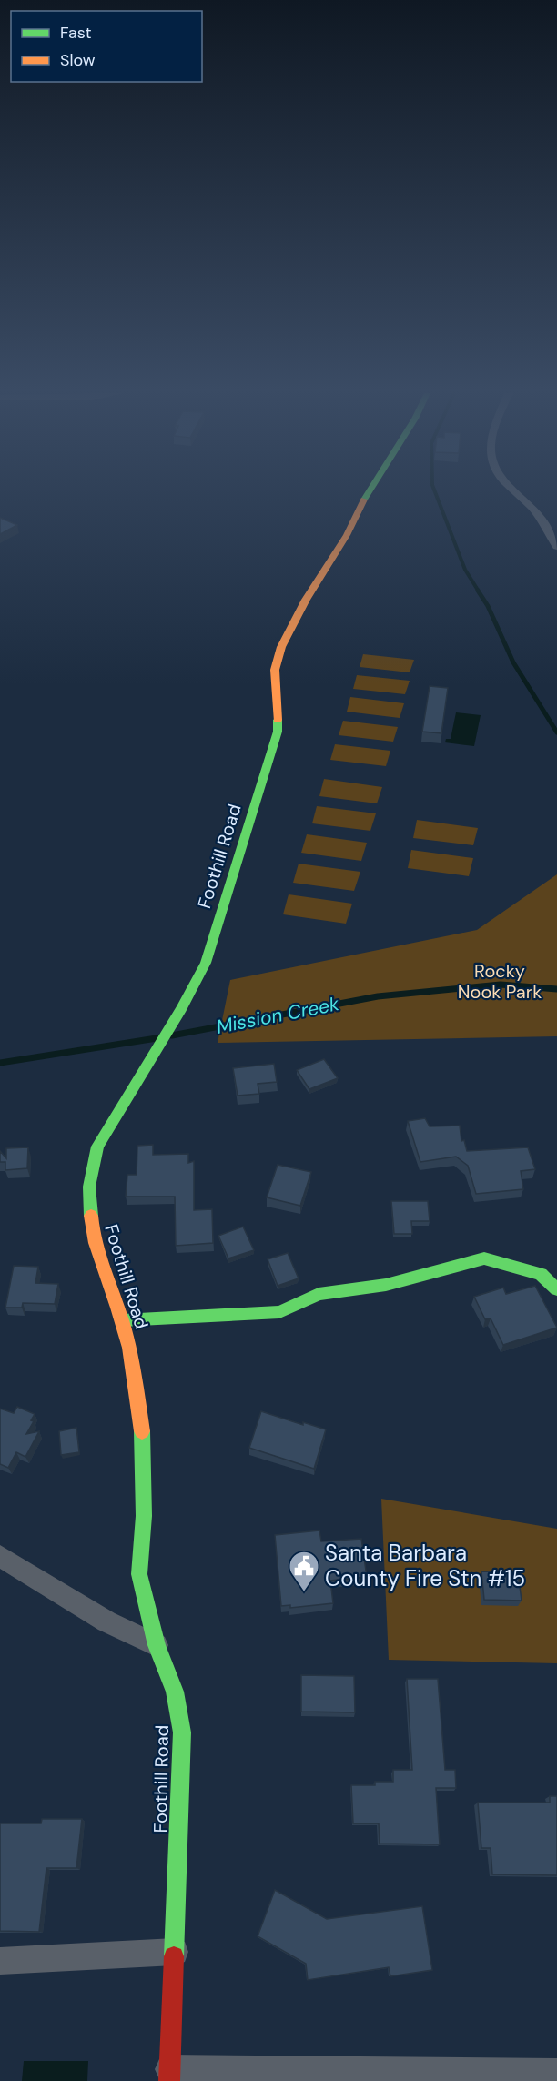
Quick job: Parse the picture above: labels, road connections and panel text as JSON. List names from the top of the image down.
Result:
{
  "streets": {
    "main road": ["Foothill Road"]
  },
  "water": ["Mission Creek"],
  "parks": ["Rocky Nook Park"],
  "places": {
    "public building": ["Santa Barbara County Fire Stn #15"]
  },
  "legend": ["Fast", "Slow"]
}
